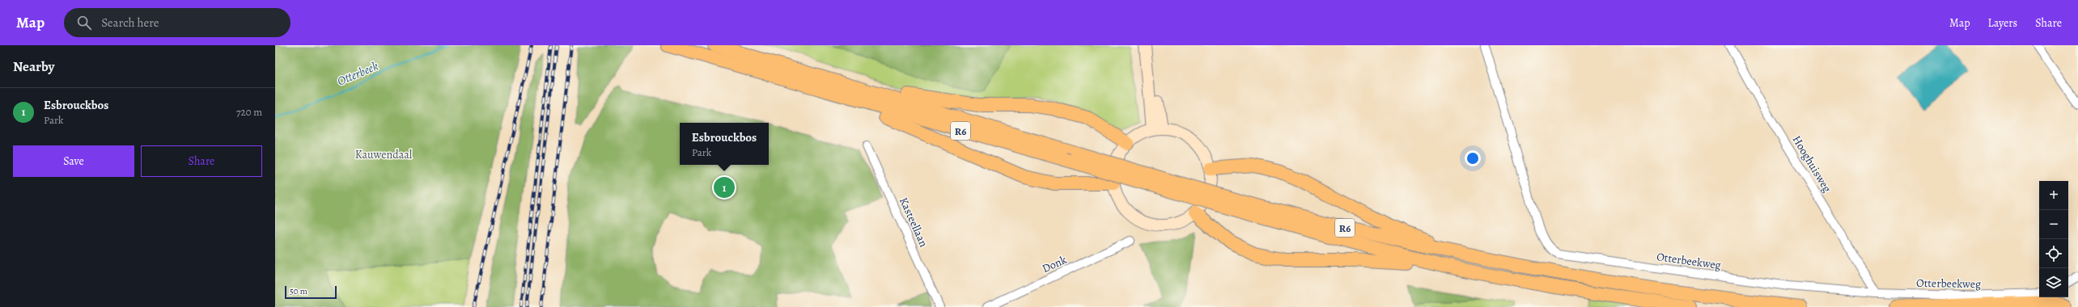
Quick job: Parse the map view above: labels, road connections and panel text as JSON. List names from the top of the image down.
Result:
{
  "streets": {
    "highway": ["R6"],
    "street": [
      "Hooghuisweg",
      "Kasteellaan",
      "Otterbeekweg",
      "Donk"
    ]
  },
  "crossings": [
    ["Hooghuisweg", "Otterbeekweg"]
  ],
  "water": ["Otterbeek"],
  "parks": ["Kauwendaal"],
  "scale_bar": "50 m",
  "page": {
    "header": "Map",
    "search": "Search here",
    "nav": ["Map", "Layers", "Share"],
    "heading": "Nearby",
    "list": [
      {
        "mark": "1",
        "name": "Esbrouckbos",
        "note": "Park",
        "value": "720 m"
      }
    ],
    "popup": ["Esbrouckbos", "Park"],
    "buttons": ["Save", "Share"],
    "pins": "1",
    "map_buttons": ["+", "−"],
    "scale": "50 m"
  }
}
